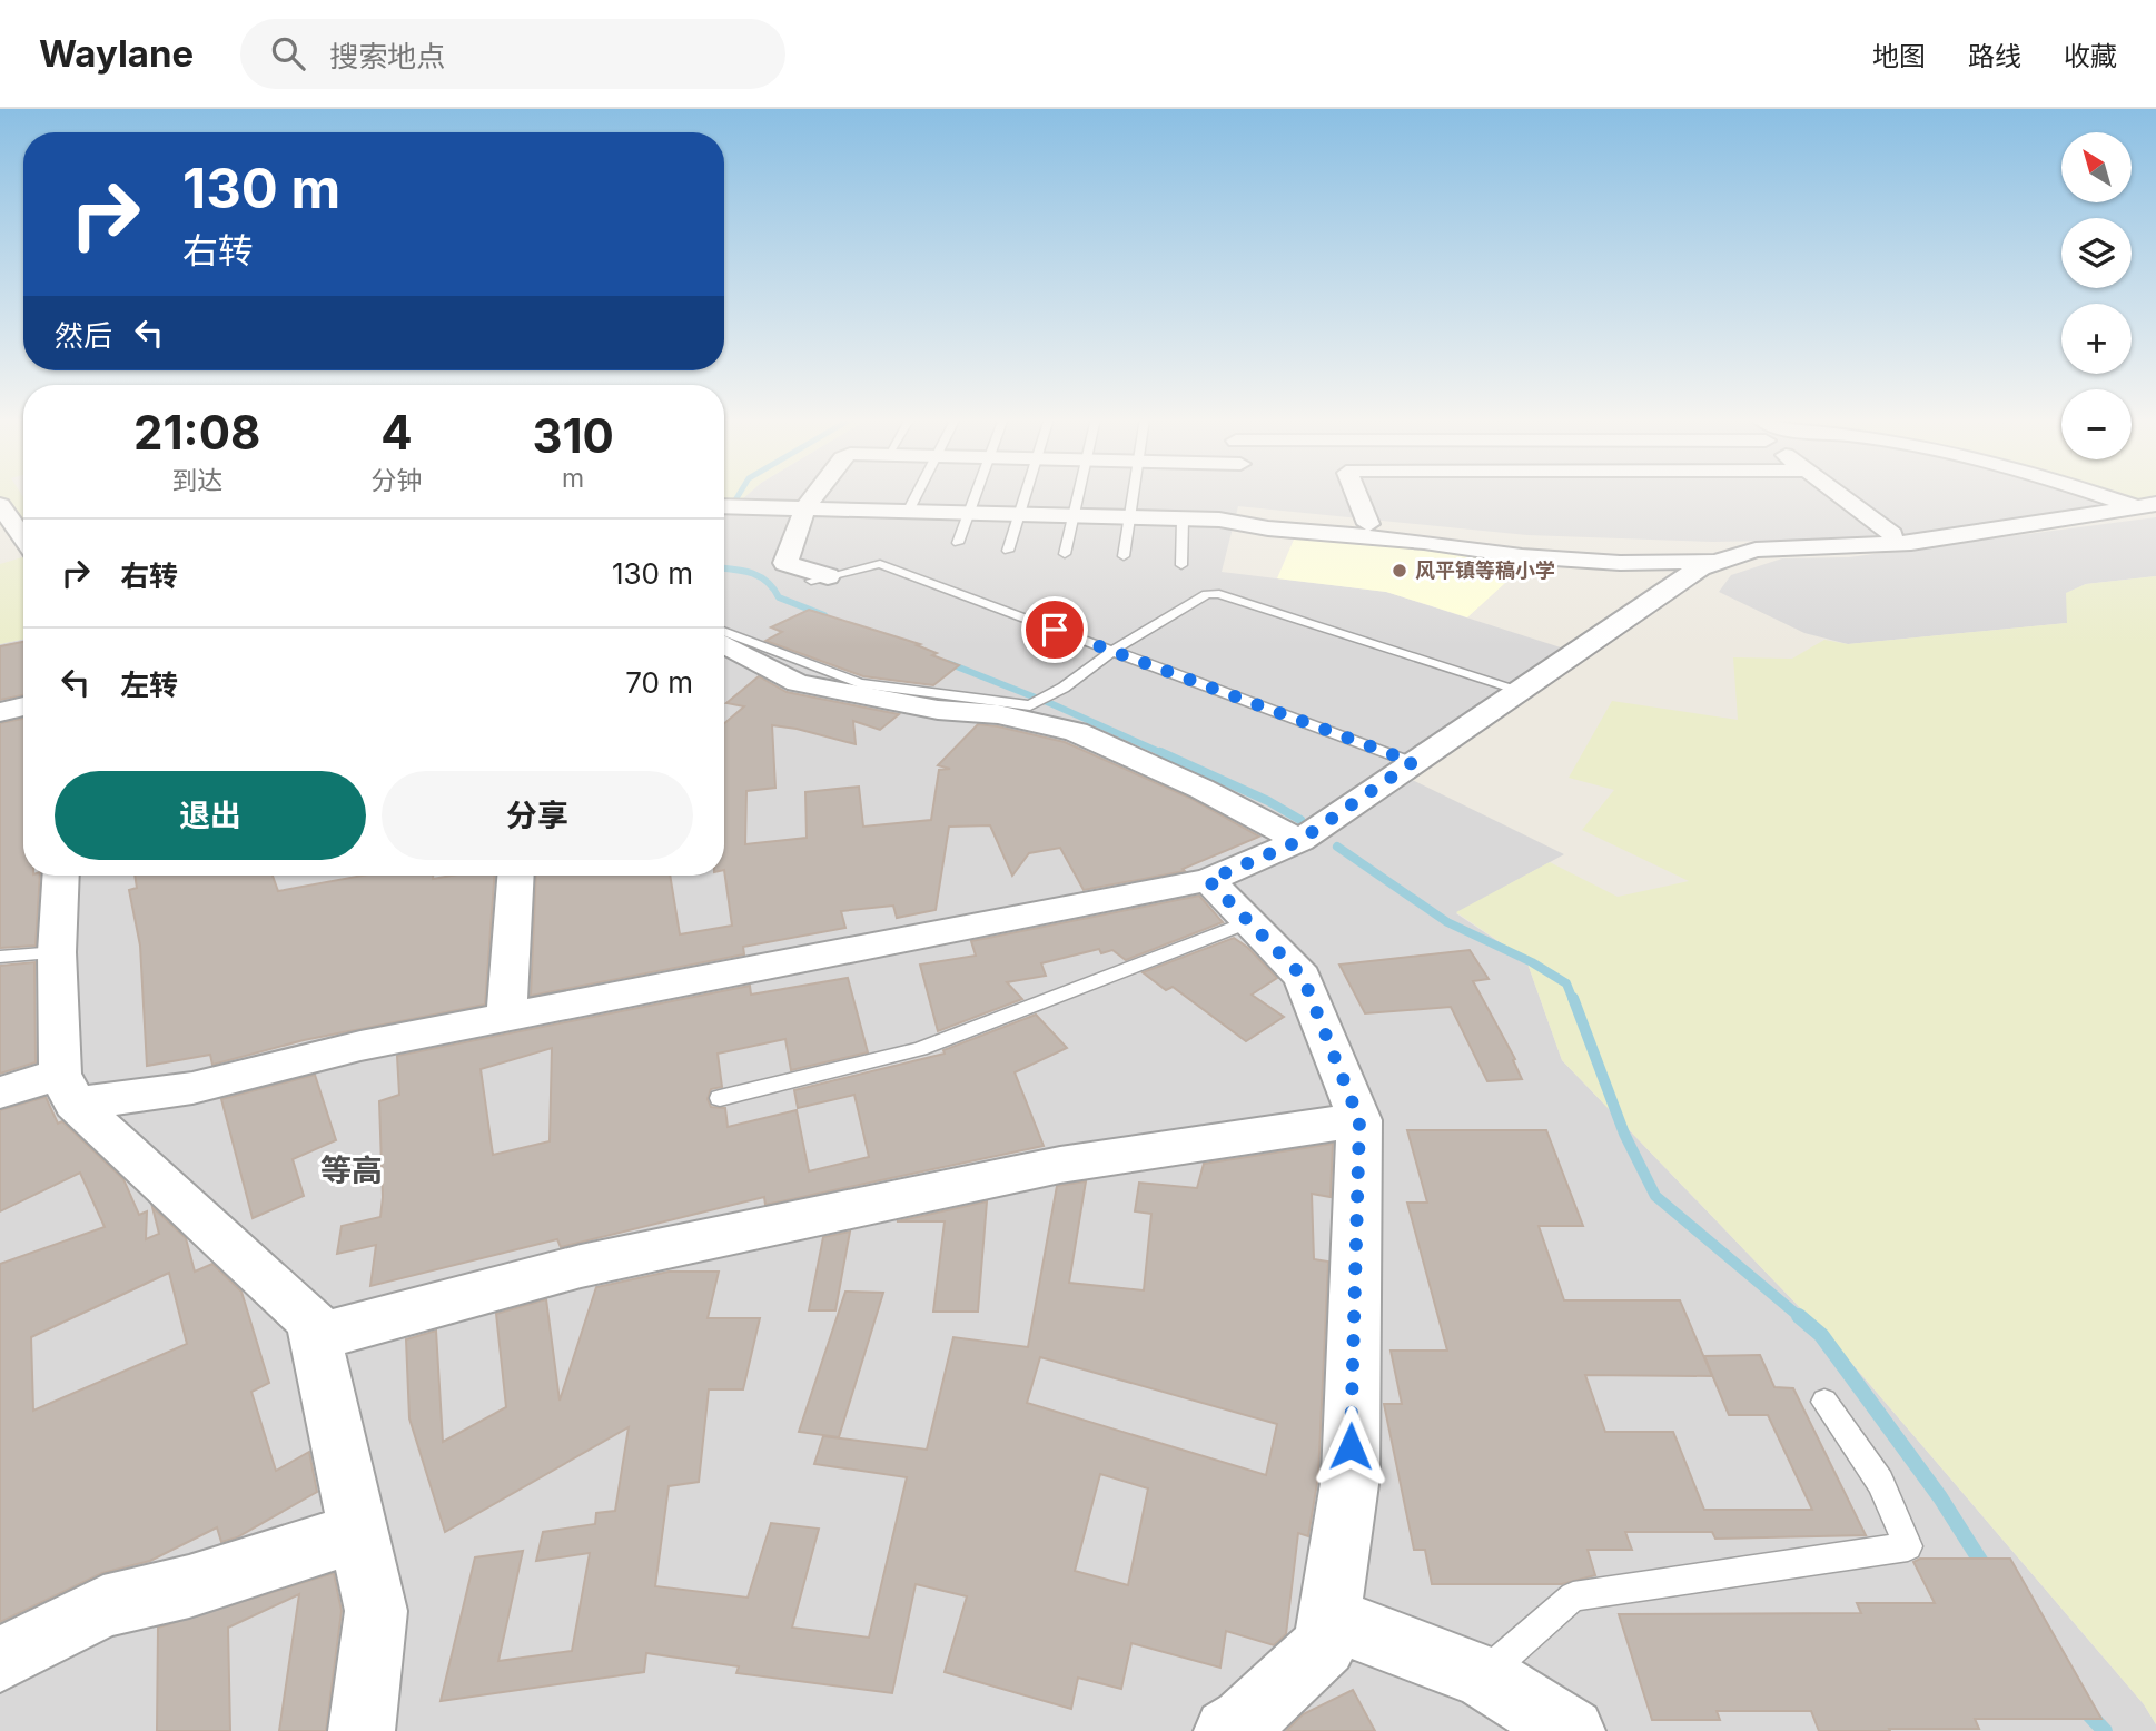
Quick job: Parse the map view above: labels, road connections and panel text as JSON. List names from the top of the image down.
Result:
{
  "districts": ["等高"],
  "places": ["风平镇等稿小学"],
  "north": "top left",
  "page": {
    "header": "Waylane",
    "search": "搜索地点",
    "nav": ["地图", "路线", "收藏"],
    "map_buttons": ["+", "−"],
    "turn": ["130 m", "右转"],
    "then": "然后",
    "eta": [
      "21:08",
      "到达",
      "4",
      "分钟",
      "310",
      "m"
    ],
    "list": [
      {
        "name": "右转",
        "value": "130 m"
      },
      {
        "name": "左转",
        "value": "70 m"
      }
    ],
    "buttons": ["退出", "分享"]
  }
}
